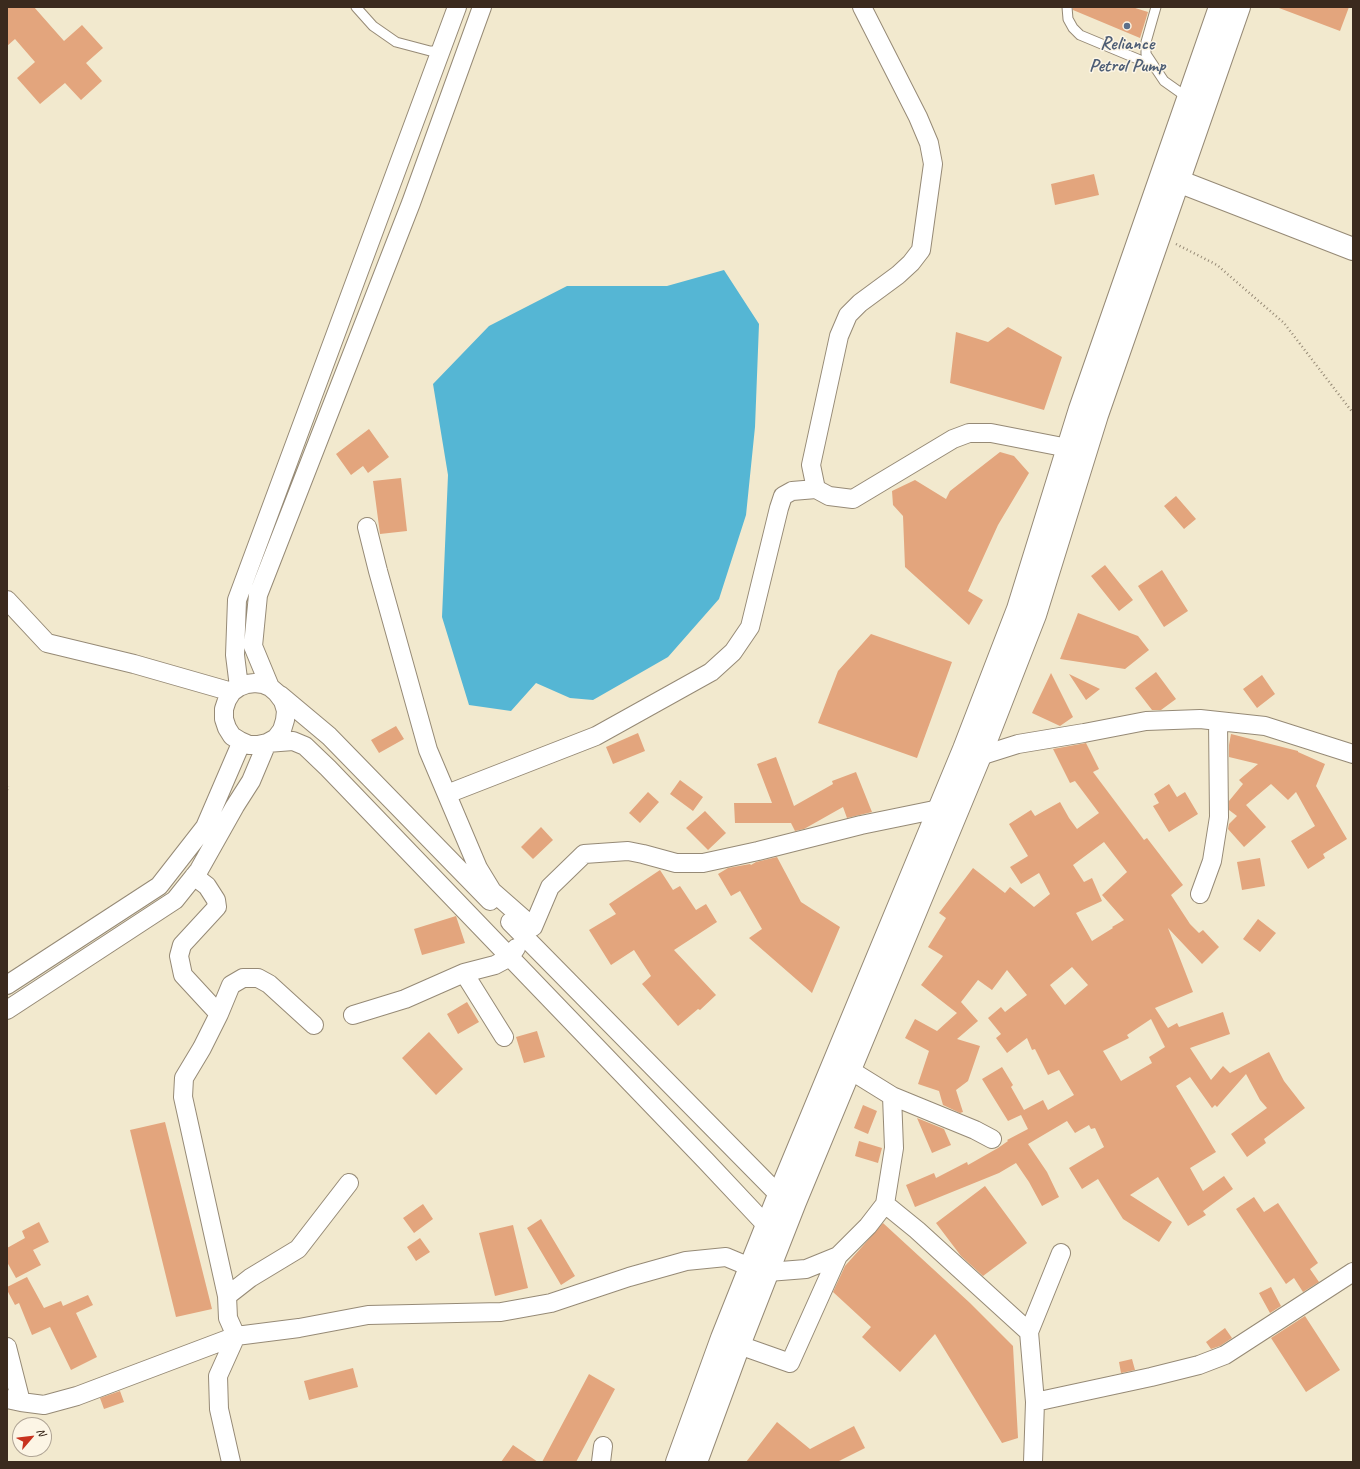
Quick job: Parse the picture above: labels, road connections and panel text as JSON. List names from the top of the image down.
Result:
{
  "places": ["Reliance Petrol Pump"],
  "north": "top right"
}
